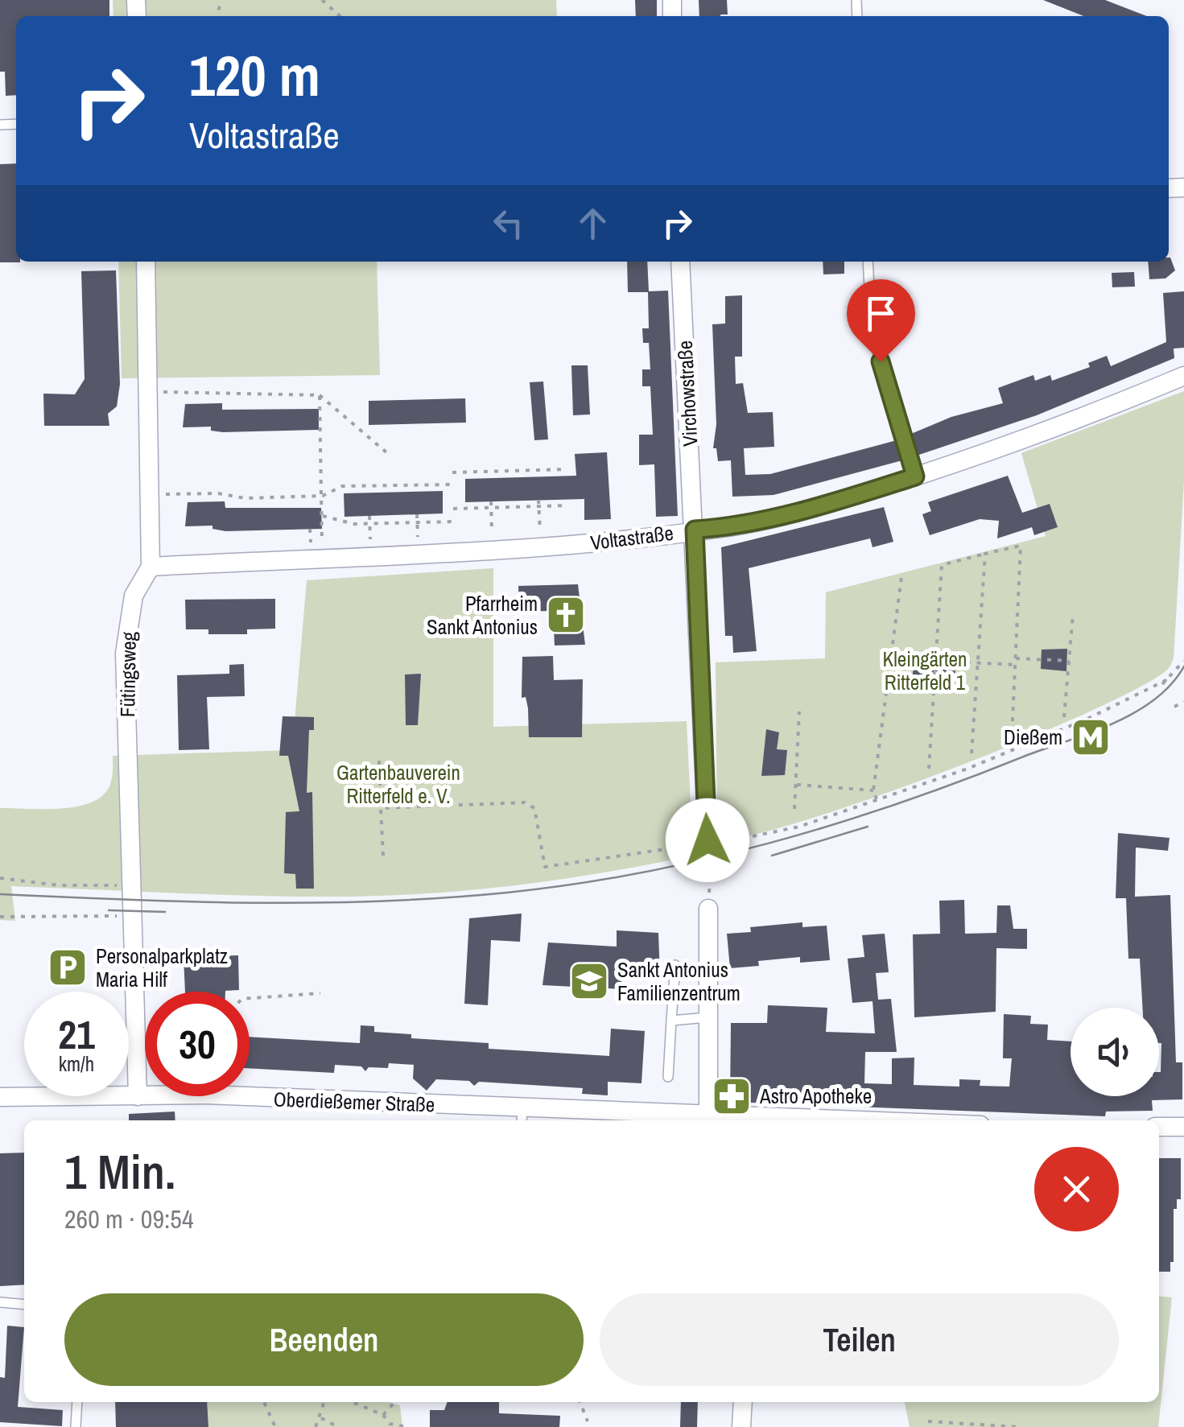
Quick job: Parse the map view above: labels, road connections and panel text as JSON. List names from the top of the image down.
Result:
{
  "streets": {
    "street": [
      "Virchowstraße",
      "Voltastraße",
      "Fütingsweg",
      "Oberdießemer Straße"
    ]
  },
  "crossings": [
    ["Virchowstraße", "Voltastraße"],
    ["Voltastraße", "Fütingsweg"],
    ["Fütingsweg", "Oberdießemer Straße"]
  ],
  "parks": ["Kleingärten Ritterfeld 1", "Gartenbauverein Ritterfeld e. V."],
  "places": {
    "church": ["Pfarrheim Sankt Antonius"],
    "metro station": ["Dießem"],
    "parking": ["Personalparkplatz Maria Hilf"],
    "school or university": ["Sankt Antonius Familienzentrum"],
    "pharmacy": ["Astro Apotheke"]
  },
  "page": {
    "turn": ["120 m", "Voltastraße"],
    "speed": "21 km/h",
    "limit": "30",
    "heading": ["1 Min.", "260 m · 09:54"],
    "buttons": ["Beenden", "Teilen"]
  }
}
